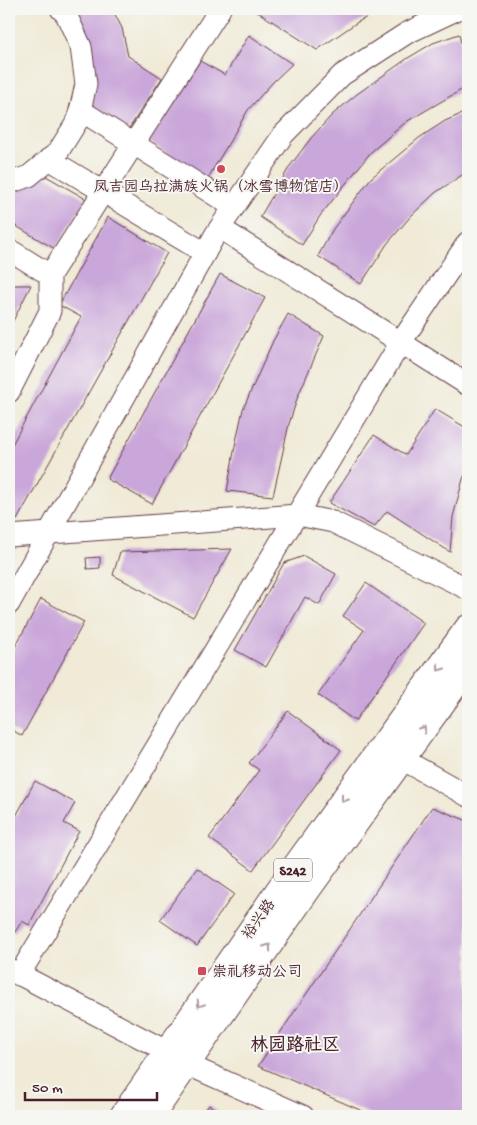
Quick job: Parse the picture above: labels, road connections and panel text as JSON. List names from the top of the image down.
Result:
{
  "streets": {
    "main road": ["S242", "裕兴路"]
  },
  "districts": ["林园路社区"],
  "places": {
    "other": ["凤吉园乌拉满族火锅（冰雪博物馆店）"],
    "transit": ["崇礼移动公司"]
  },
  "scale_bar": "50 m"
}
